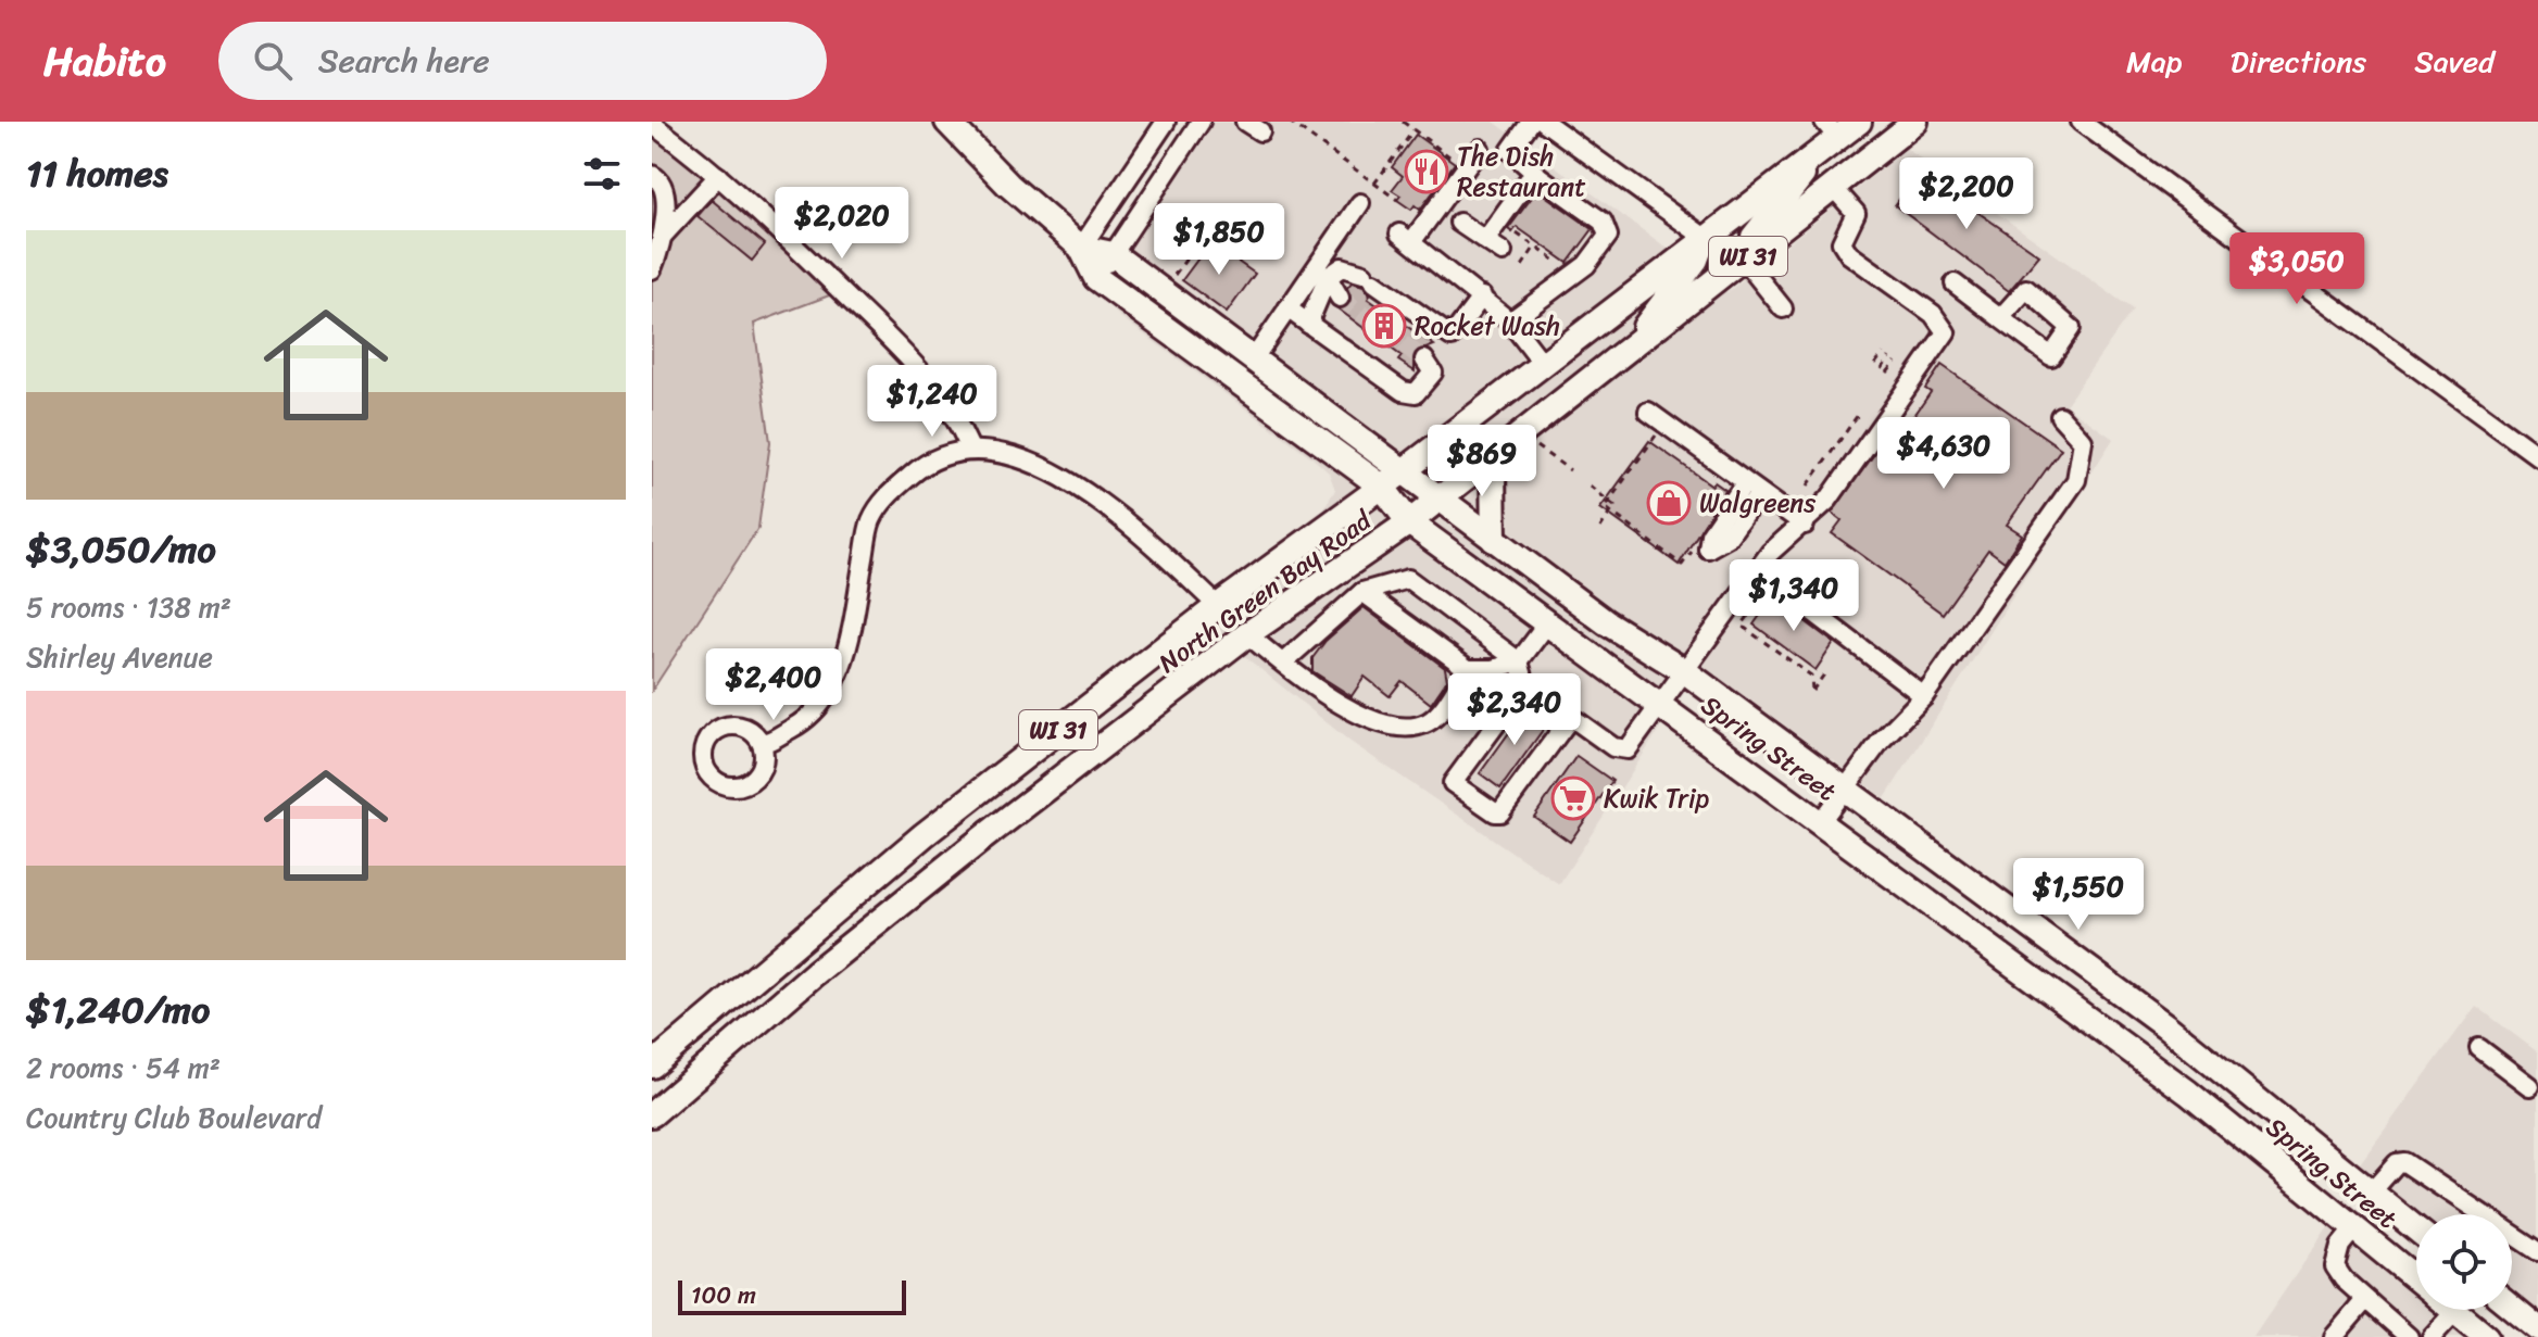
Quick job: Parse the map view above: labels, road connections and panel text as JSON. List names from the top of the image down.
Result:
{
  "streets": {
    "main road": ["WI 31", "North Green Bay Road", "Spring Street"]
  },
  "crossings": [
    ["North Green Bay Road", "Spring Street"]
  ],
  "places": {
    "restaurant": ["The Dish Restaurant"],
    "building": ["Rocket Wash"],
    "shop": ["Walgreens"],
    "supermarket": ["Kwik Trip"]
  },
  "scale_bar": "100 m",
  "page": {
    "header": "Habito",
    "search": "Search here",
    "nav": ["Map", "Directions", "Saved"],
    "heading": "11 homes",
    "price": [
      "$2,200",
      "$2,020",
      "$1,850",
      "$3,050",
      "$1,240",
      "$4,630",
      "$869",
      "$1,340",
      "$2,400",
      "$2,340",
      "$1,550"
    ],
    "list": [
      {
        "name": "$3,050/mo",
        "note": "5 rooms · 138 m² · Shirley Avenue"
      },
      {
        "name": "$1,240/mo",
        "note": "2 rooms · 54 m² · Country Club Boulevard"
      }
    ],
    "scale": "100 m"
  }
}
